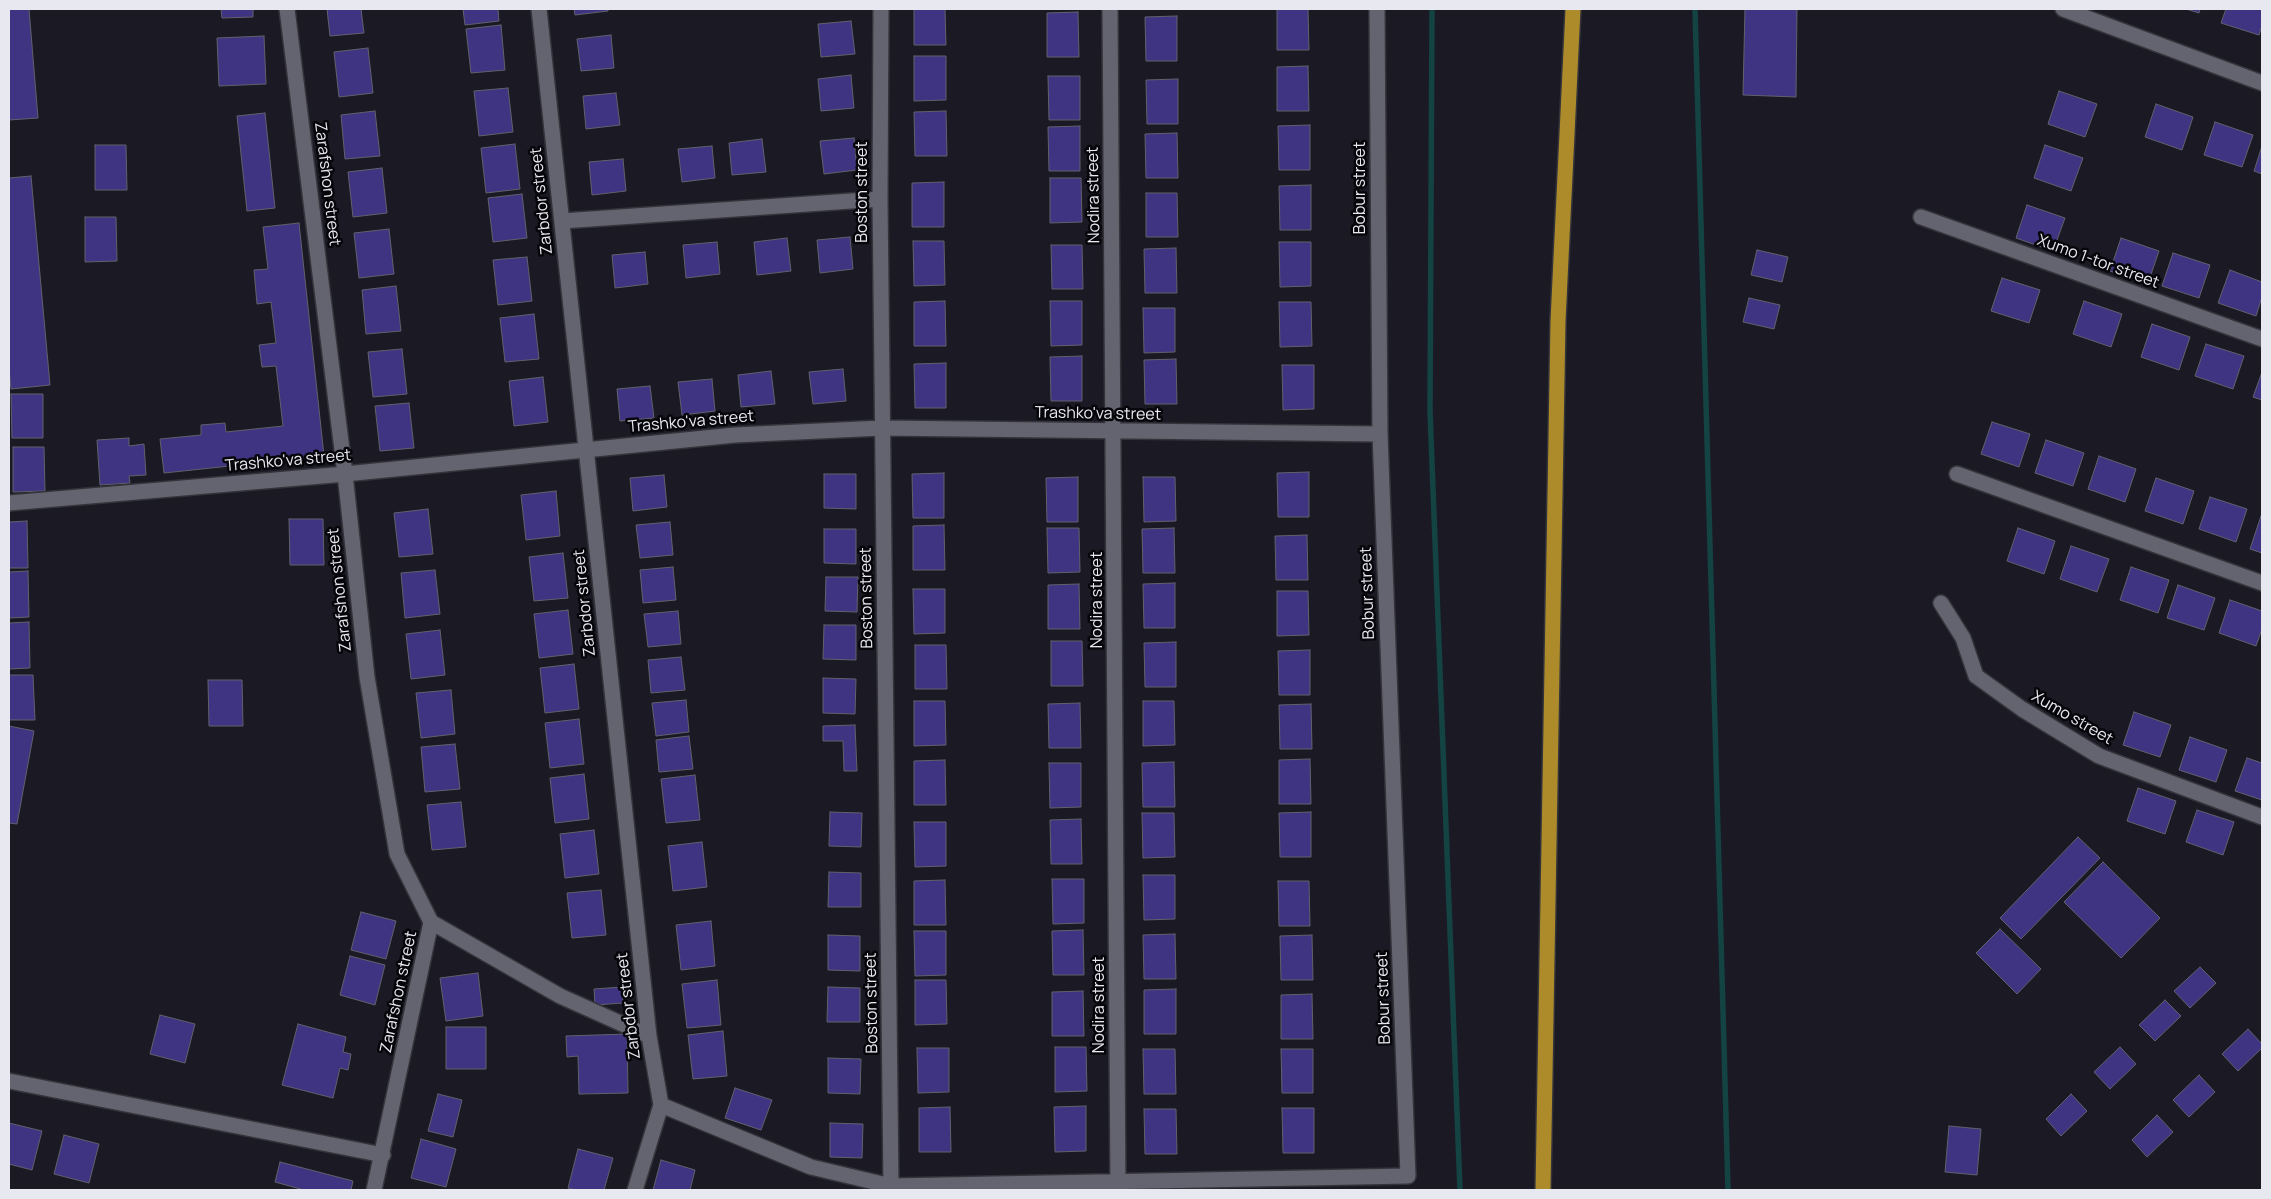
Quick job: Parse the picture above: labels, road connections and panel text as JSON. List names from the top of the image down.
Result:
{
  "streets": {
    "street": [
      "Zarafshon street",
      "Bobur street",
      "Boston street",
      "Nodira street",
      "Zarbdor street",
      "Xumo 1-tor street",
      "Trashko'va street",
      "Xumo street"
    ]
  },
  "crossings": [
    ["Zarafshon street", "Trashko'va street"],
    ["Bobur street", "Nodira street"],
    ["Bobur street", "Trashko'va street"],
    ["Boston street", "Trashko'va street"],
    ["Nodira street", "Trashko'va street"],
    ["Zarbdor street", "Trashko'va street"]
  ]
}
